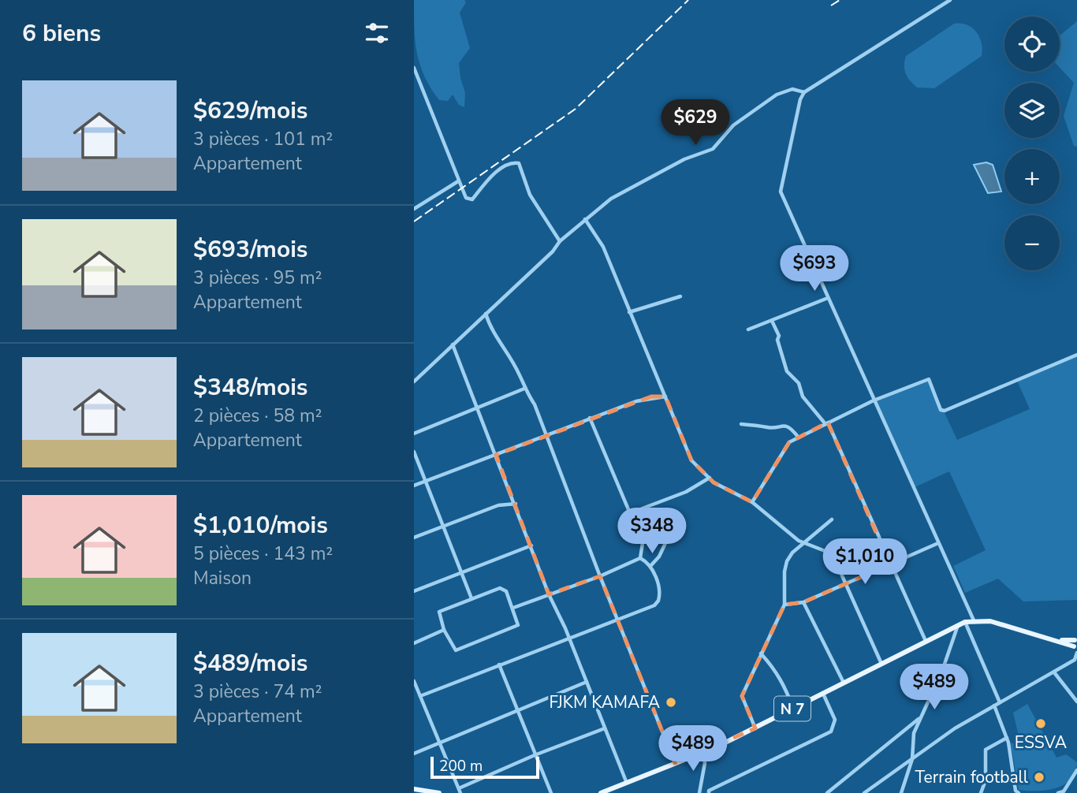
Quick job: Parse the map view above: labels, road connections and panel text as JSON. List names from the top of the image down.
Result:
{
  "streets": {
    "main road": ["N 7"]
  },
  "places": ["FJKM KAMAFA", "ESSVA", "Terrain football"],
  "scale_bar": "200 m",
  "page": {
    "heading": "6 biens",
    "map_buttons": ["+", "−"],
    "list": [
      {
        "name": "$629/mois",
        "note": "3 pièces · 101 m² · Appartement"
      },
      {
        "name": "$693/mois",
        "note": "3 pièces · 95 m² · Appartement"
      },
      {
        "name": "$348/mois",
        "note": "2 pièces · 58 m² · Appartement"
      },
      {
        "name": "$1,010/mois",
        "note": "5 pièces · 143 m² · Maison"
      },
      {
        "name": "$489/mois",
        "note": "3 pièces · 74 m² · Appartement"
      }
    ],
    "price": [
      "$629",
      "$693",
      "$348",
      "$1,010",
      "$489",
      "$489"
    ],
    "scale": "200 m"
  }
}
